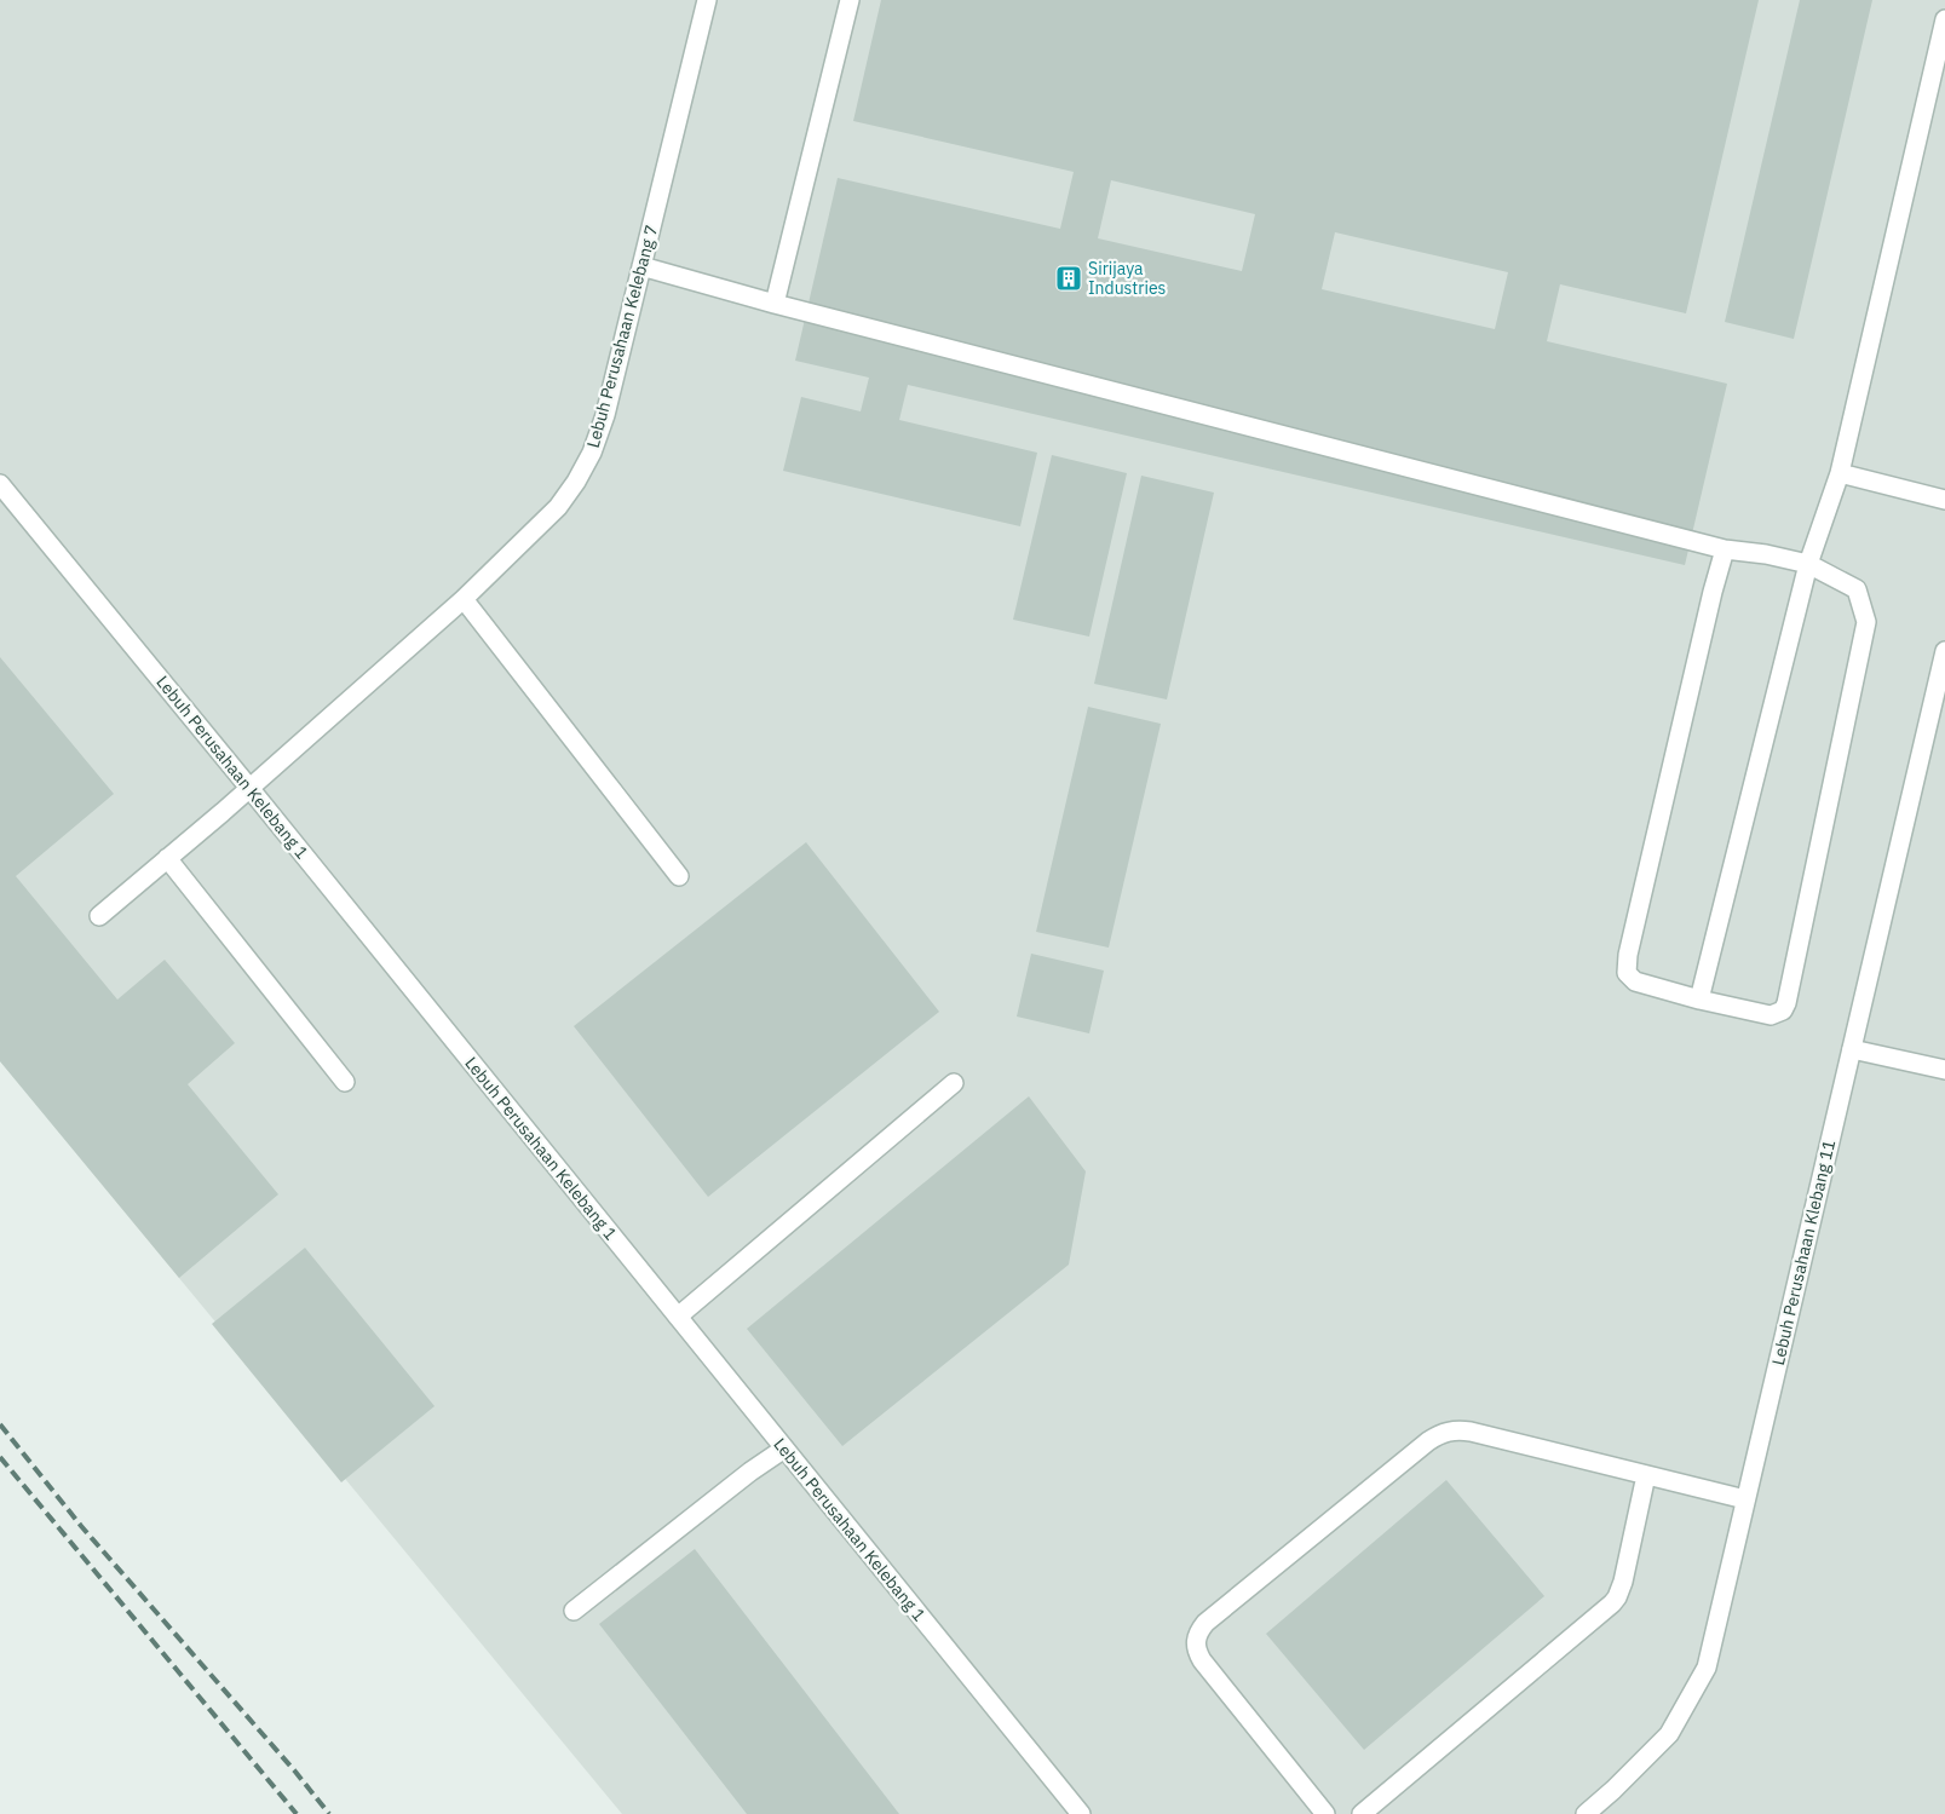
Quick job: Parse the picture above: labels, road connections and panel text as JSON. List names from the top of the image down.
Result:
{
  "streets": {
    "street": ["Lebuh Perusahaan Kelebang 7", "Lebuh Perusahaan Kelebang 1", "Lebuh Perusahaan Klebang 11"]
  },
  "crossings": [
    ["Lebuh Perusahaan Kelebang 7", "Lebuh Perusahaan Kelebang 1"]
  ],
  "places": {
    "building": ["Sirijaya Industries"]
  }
}
